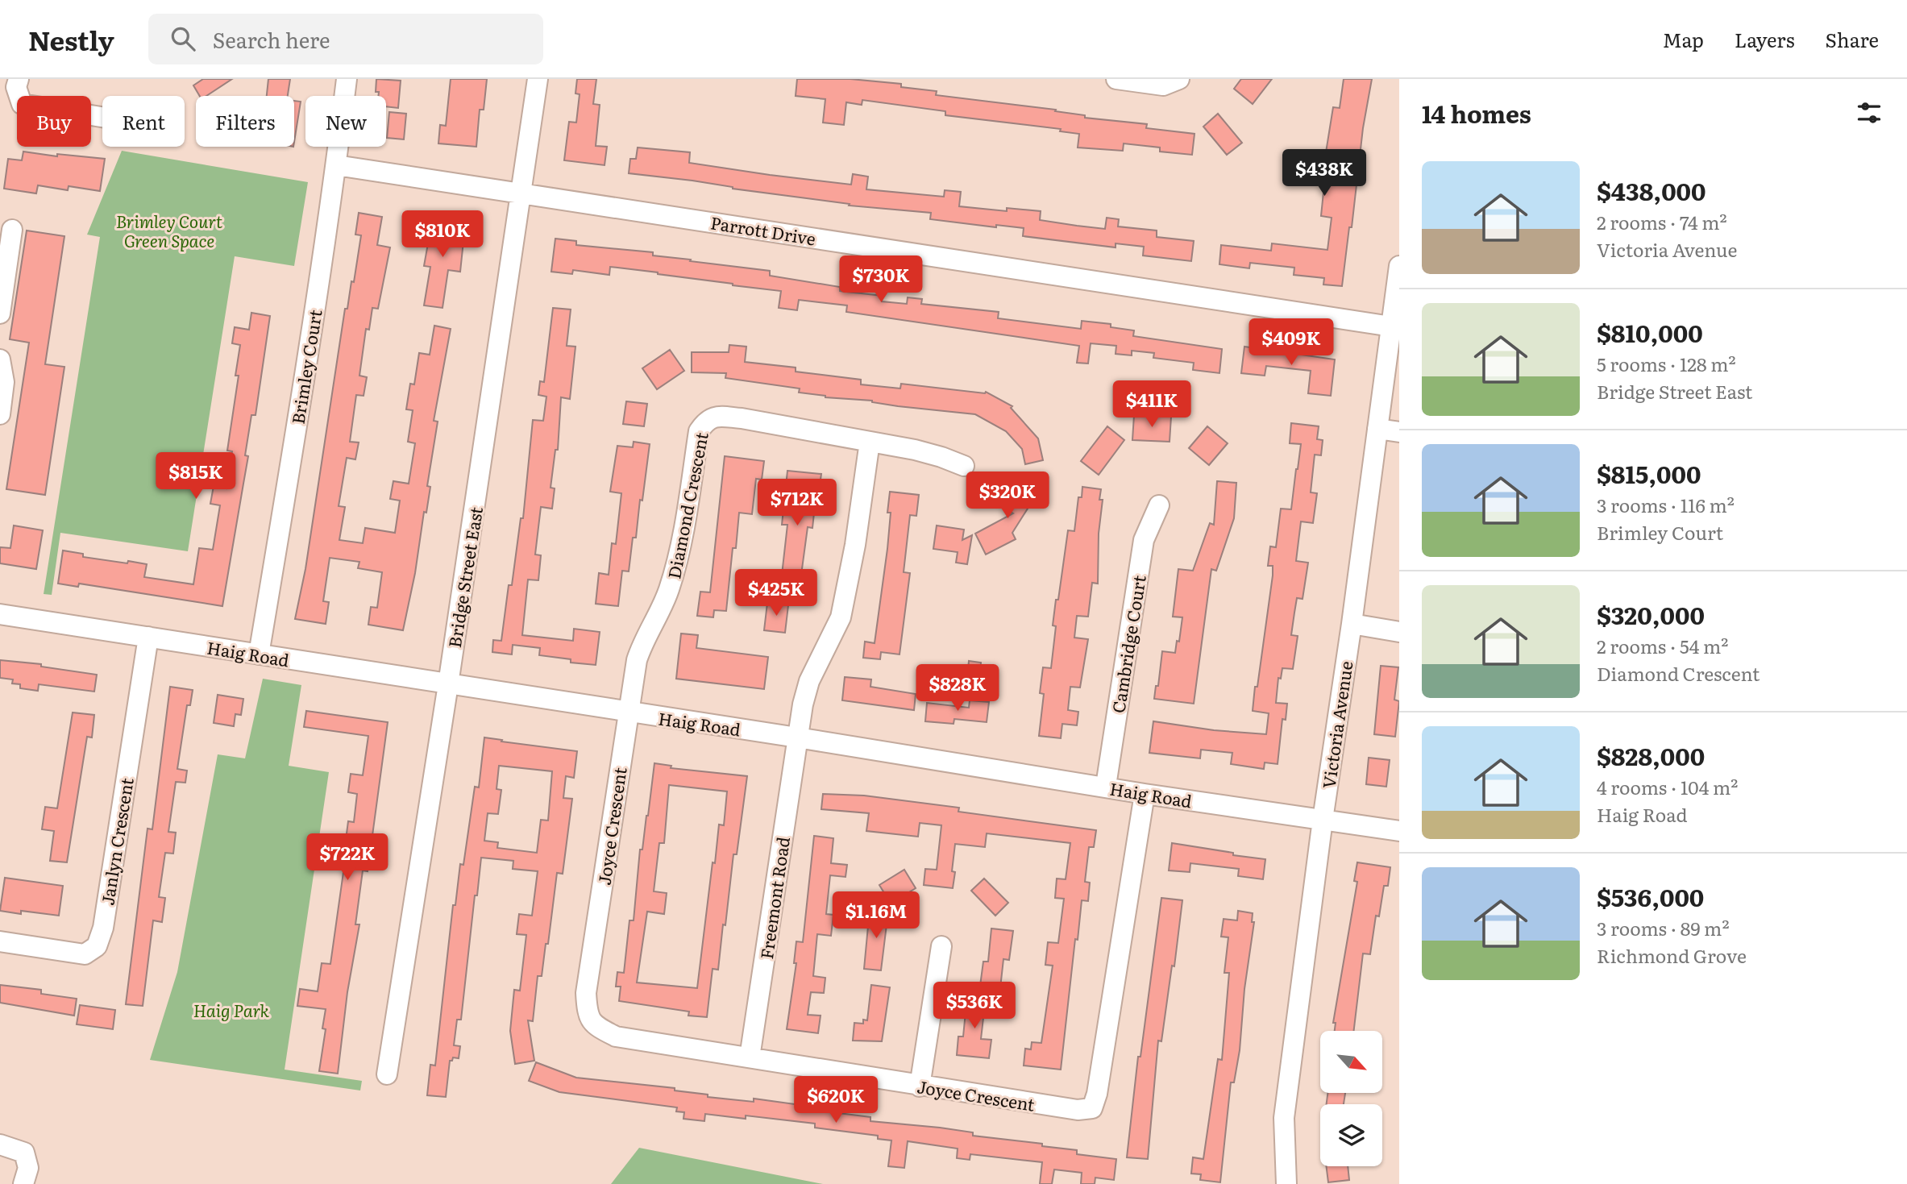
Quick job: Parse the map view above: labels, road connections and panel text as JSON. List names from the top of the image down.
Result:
{
  "streets": {
    "street": [
      "Parrott Drive",
      "Brimley Court",
      "Diamond Crescent",
      "Bridge Street East",
      "Cambridge Court",
      "Haig Road",
      "Victoria Avenue",
      "Joyce Crescent",
      "Janlyn Crescent",
      "Freemont Road"
    ]
  },
  "crossings": [
    ["Parrott Drive", "Brimley Court"],
    ["Parrott Drive", "Bridge Street East"],
    ["Parrott Drive", "Victoria Avenue"],
    ["Brimley Court", "Haig Road"],
    ["Diamond Crescent", "Haig Road"],
    ["Diamond Crescent", "Joyce Crescent"],
    ["Diamond Crescent", "Freemont Road"],
    ["Bridge Street East", "Haig Road"],
    ["Cambridge Court", "Haig Road"],
    ["Haig Road", "Victoria Avenue"],
    ["Haig Road", "Joyce Crescent"],
    ["Haig Road", "Janlyn Crescent"],
    ["Haig Road", "Freemont Road"],
    ["Joyce Crescent", "Freemont Road"]
  ],
  "parks": ["Brimley Court Green Space", "Haig Park"],
  "north": "bottom right",
  "page": {
    "header": "Nestly",
    "search": "Search here",
    "nav": ["Map", "Layers", "Share"],
    "heading": "14 homes",
    "chip": [
      "Buy",
      "Rent",
      "Filters",
      "New"
    ],
    "list": [
      {
        "name": "$438,000",
        "note": "2 rooms · 74 m² · Victoria Avenue"
      },
      {
        "name": "$810,000",
        "note": "5 rooms · 128 m² · Bridge Street East"
      },
      {
        "name": "$815,000",
        "note": "3 rooms · 116 m² · Brimley Court"
      },
      {
        "name": "$320,000",
        "note": "2 rooms · 54 m² · Diamond Crescent"
      },
      {
        "name": "$828,000",
        "note": "4 rooms · 104 m² · Haig Road"
      },
      {
        "name": "$536,000",
        "note": "3 rooms · 89 m² · Richmond Grove"
      }
    ],
    "price": [
      "$438K",
      "$810K",
      "$730K",
      "$409K",
      "$411K",
      "$815K",
      "$320K",
      "$712K",
      "$425K",
      "$828K",
      "$722K",
      "$1.16M",
      "$536K",
      "$620K"
    ]
  }
}
